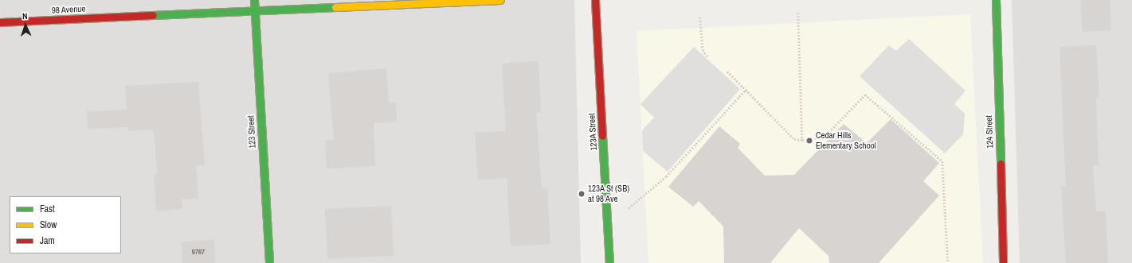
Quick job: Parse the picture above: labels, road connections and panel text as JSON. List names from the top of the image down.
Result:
{
  "streets": {
    "street": [
      "98 Avenue",
      "123 Street",
      "123A Street",
      "124 Street"
    ]
  },
  "crossings": [
    ["98 Avenue", "123 Street"]
  ],
  "places": ["Cedar Hills Elementary School", "123A St (SB) at 98 Ave"],
  "house_numbers": ["9767"],
  "legend": ["Fast", "Slow", "Jam"],
  "north": "top"
}
